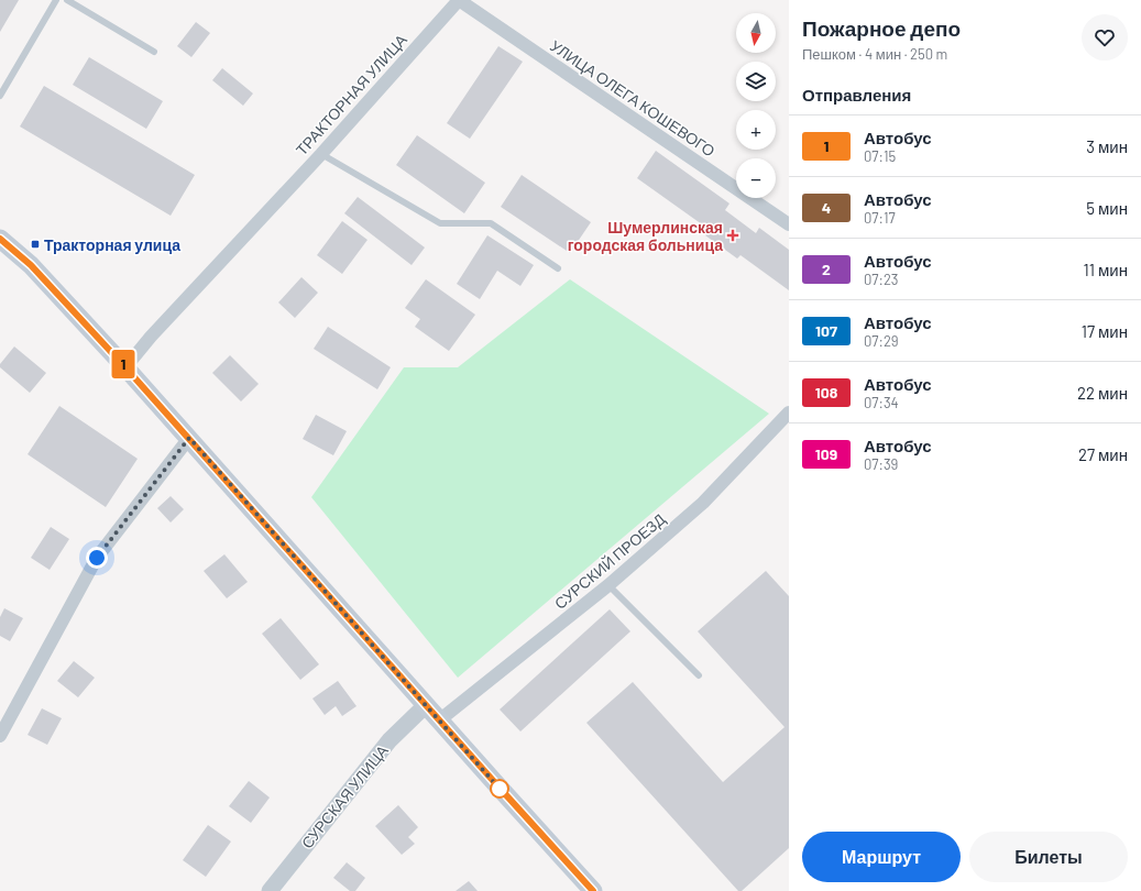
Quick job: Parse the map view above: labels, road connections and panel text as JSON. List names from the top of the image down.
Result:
{
  "streets": {
    "street": [
      "ТРАКТОРНАЯ УЛИЦА",
      "УЛИЦА ОЛЕГА КОШЕВОГО",
      "СУРСКИЙ ПРОЕЗД",
      "СУРСКАЯ УЛИЦА"
    ]
  },
  "crossings": [
    ["ТРАКТОРНАЯ УЛИЦА", "УЛИЦА ОЛЕГА КОШЕВОГО"]
  ],
  "places": {
    "health": ["Шумерлинская городская больница"],
    "transit": ["Тракторная улица"]
  },
  "lines": ["bus line 1"],
  "north": "bottom",
  "page": {
    "on_map": "1",
    "heading": [
      ["Пожарное депо", "Пешком · 4 мин · 250 m"],
      "Отправления"
    ],
    "map_buttons": ["+", "−"],
    "list": [
      {
        "mark": "1",
        "name": "Автобус",
        "note": "07:15",
        "value": "3 мин"
      },
      {
        "mark": "4",
        "name": "Автобус",
        "note": "07:17",
        "value": "5 мин"
      },
      {
        "mark": "2",
        "name": "Автобус",
        "note": "07:23",
        "value": "11 мин"
      },
      {
        "mark": "107",
        "name": "Автобус",
        "note": "07:29",
        "value": "17 мин"
      },
      {
        "mark": "108",
        "name": "Автобус",
        "note": "07:34",
        "value": "22 мин"
      },
      {
        "mark": "109",
        "name": "Автобус",
        "note": "07:39",
        "value": "27 мин"
      }
    ],
    "buttons": ["Маршрут", "Билеты"]
  }
}
